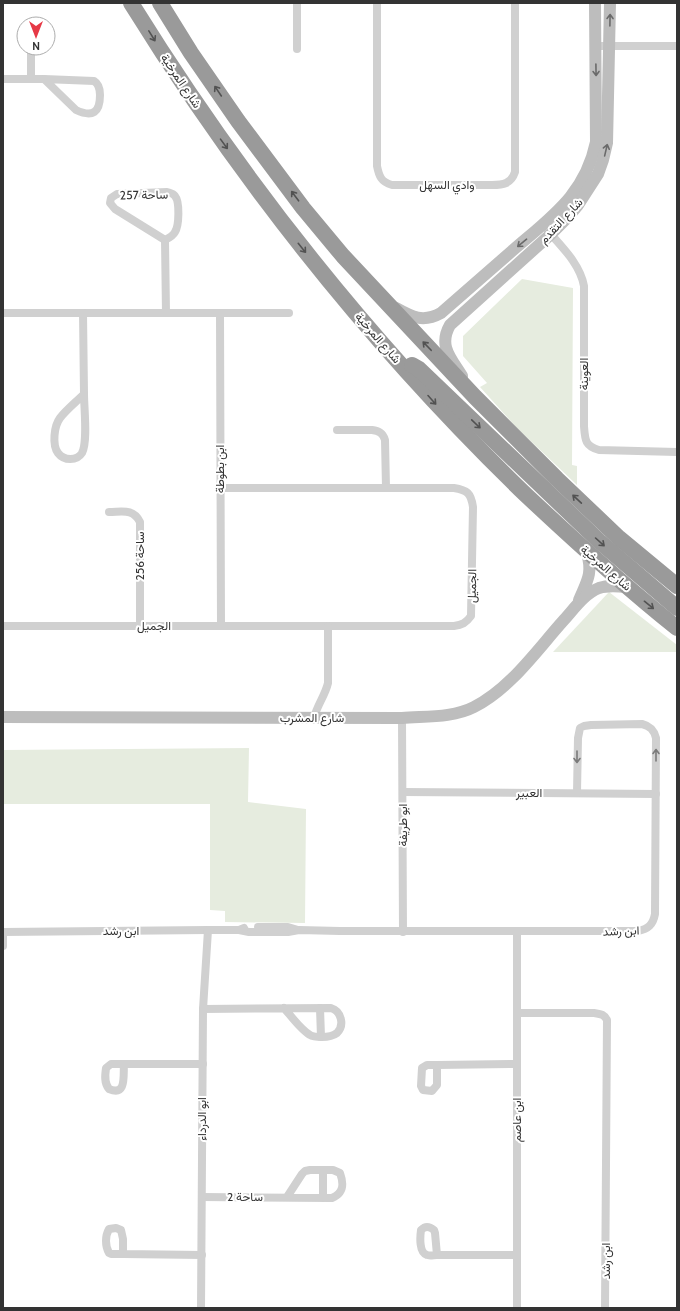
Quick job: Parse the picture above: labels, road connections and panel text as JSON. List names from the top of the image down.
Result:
{
  "streets": {
    "highway": ["شارع المرخية"],
    "street": [
      "وادي السهل",
      "ساحة 257",
      "شارع التقدم",
      "العوينة",
      "ابن بطوطة",
      "ساحة 256",
      "الجميل",
      "شارع المشرب",
      "العبير",
      "ابو طريفة",
      "ابن رشد",
      "ابو الدرداء",
      "ابن عاصم",
      "ساحة 2"
    ]
  },
  "crossings": [
    ["شارع المرخية", "شارع التقدم"],
    ["شارع المرخية", "شارع المشرب"],
    ["شارع التقدم", "العوينة"],
    ["ابن بطوطة", "الجميل"],
    ["ساحة 256", "الجميل"],
    ["شارع المشرب", "ابو طريفة"],
    ["العبير", "ابو طريفة"],
    ["العبير", "ابن رشد"],
    ["ابو طريفة", "ابن رشد"],
    ["ابن رشد", "ابو الدرداء"],
    ["ابن رشد", "ابن عاصم"],
    ["ابو الدرداء", "ساحة 2"]
  ],
  "north": "bottom"
}
